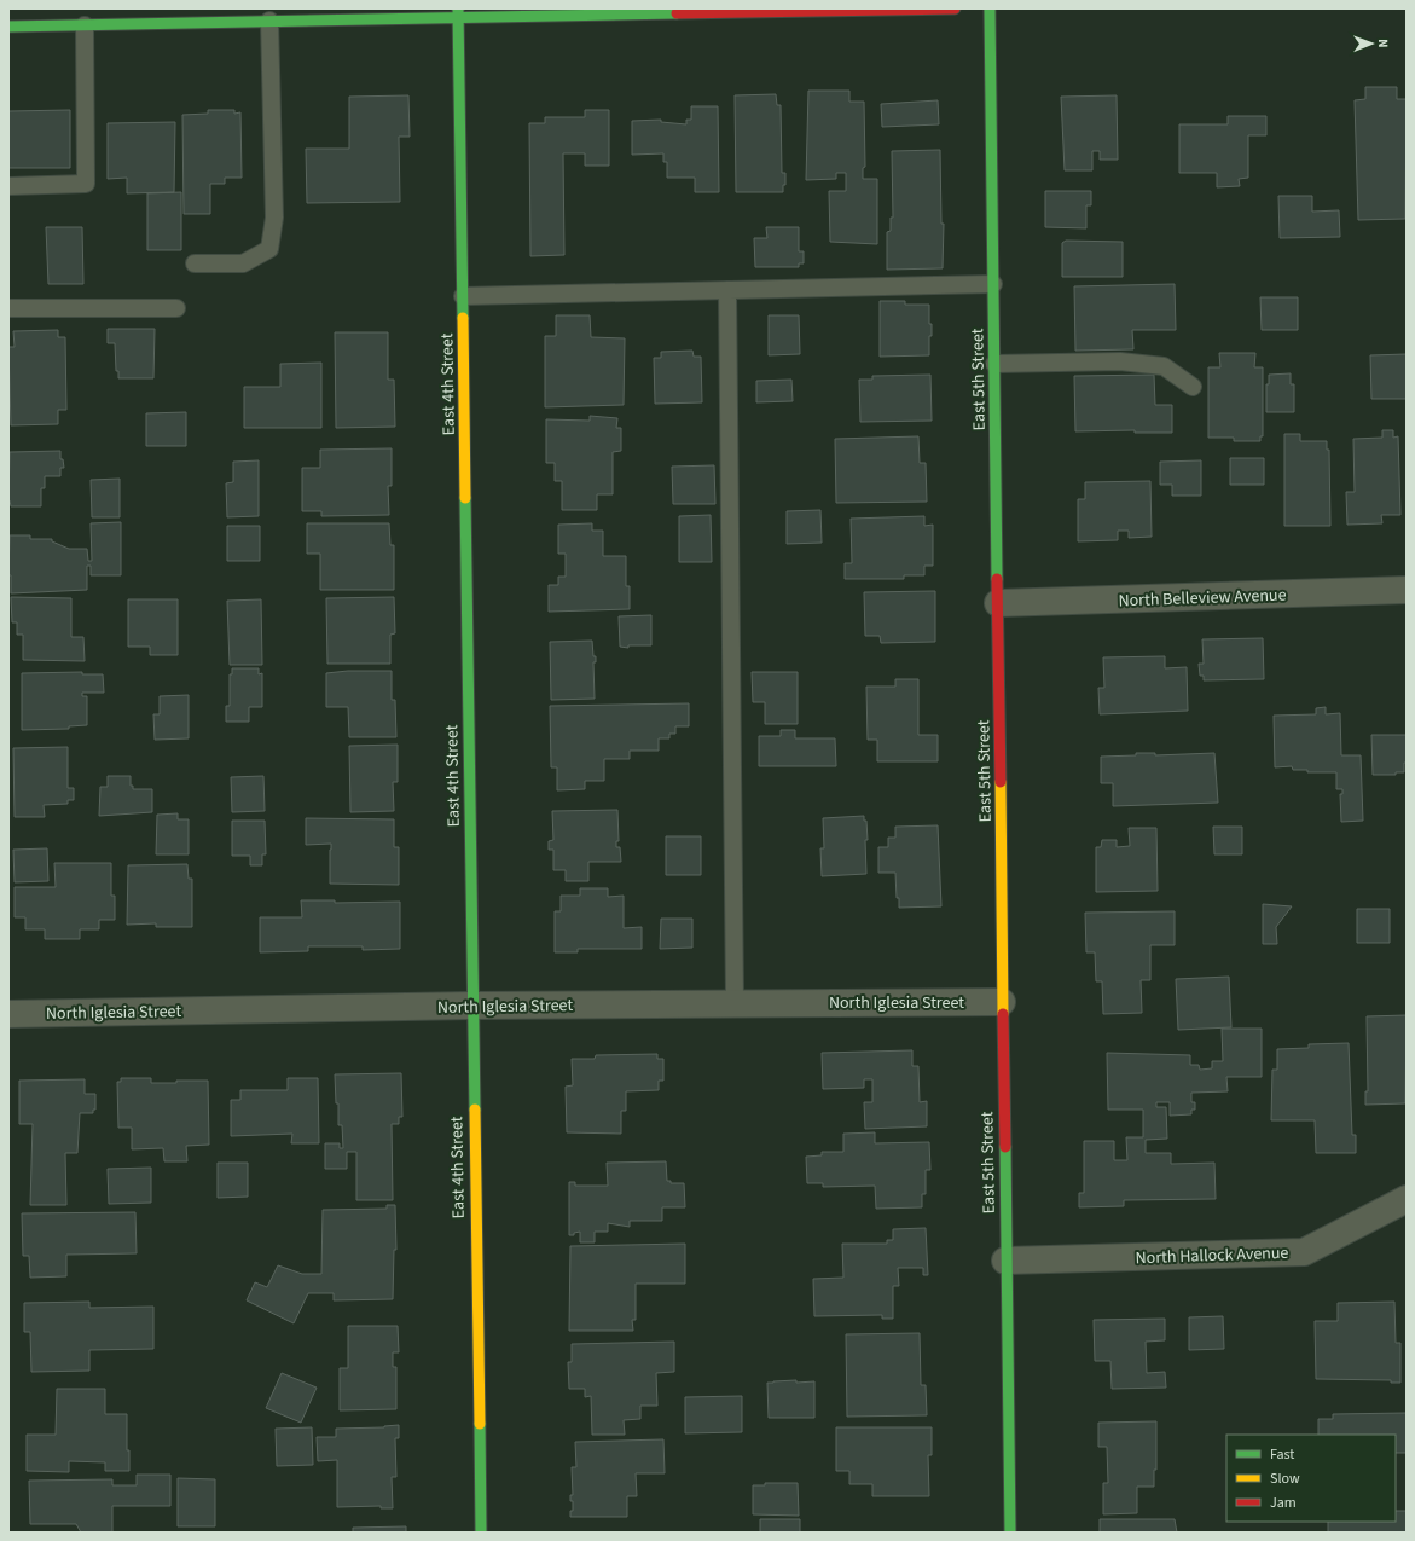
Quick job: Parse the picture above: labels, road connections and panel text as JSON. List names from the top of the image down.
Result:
{
  "streets": {
    "street": [
      "East 5th Street",
      "East 4th Street",
      "North Belleview Avenue",
      "North Iglesia Street",
      "North Hallock Avenue"
    ]
  },
  "crossings": [
    ["East 5th Street", "North Belleview Avenue"],
    ["East 5th Street", "North Iglesia Street"],
    ["East 5th Street", "North Hallock Avenue"],
    ["East 4th Street", "North Iglesia Street"]
  ],
  "legend": ["Fast", "Slow", "Jam"],
  "north": "right"
}
